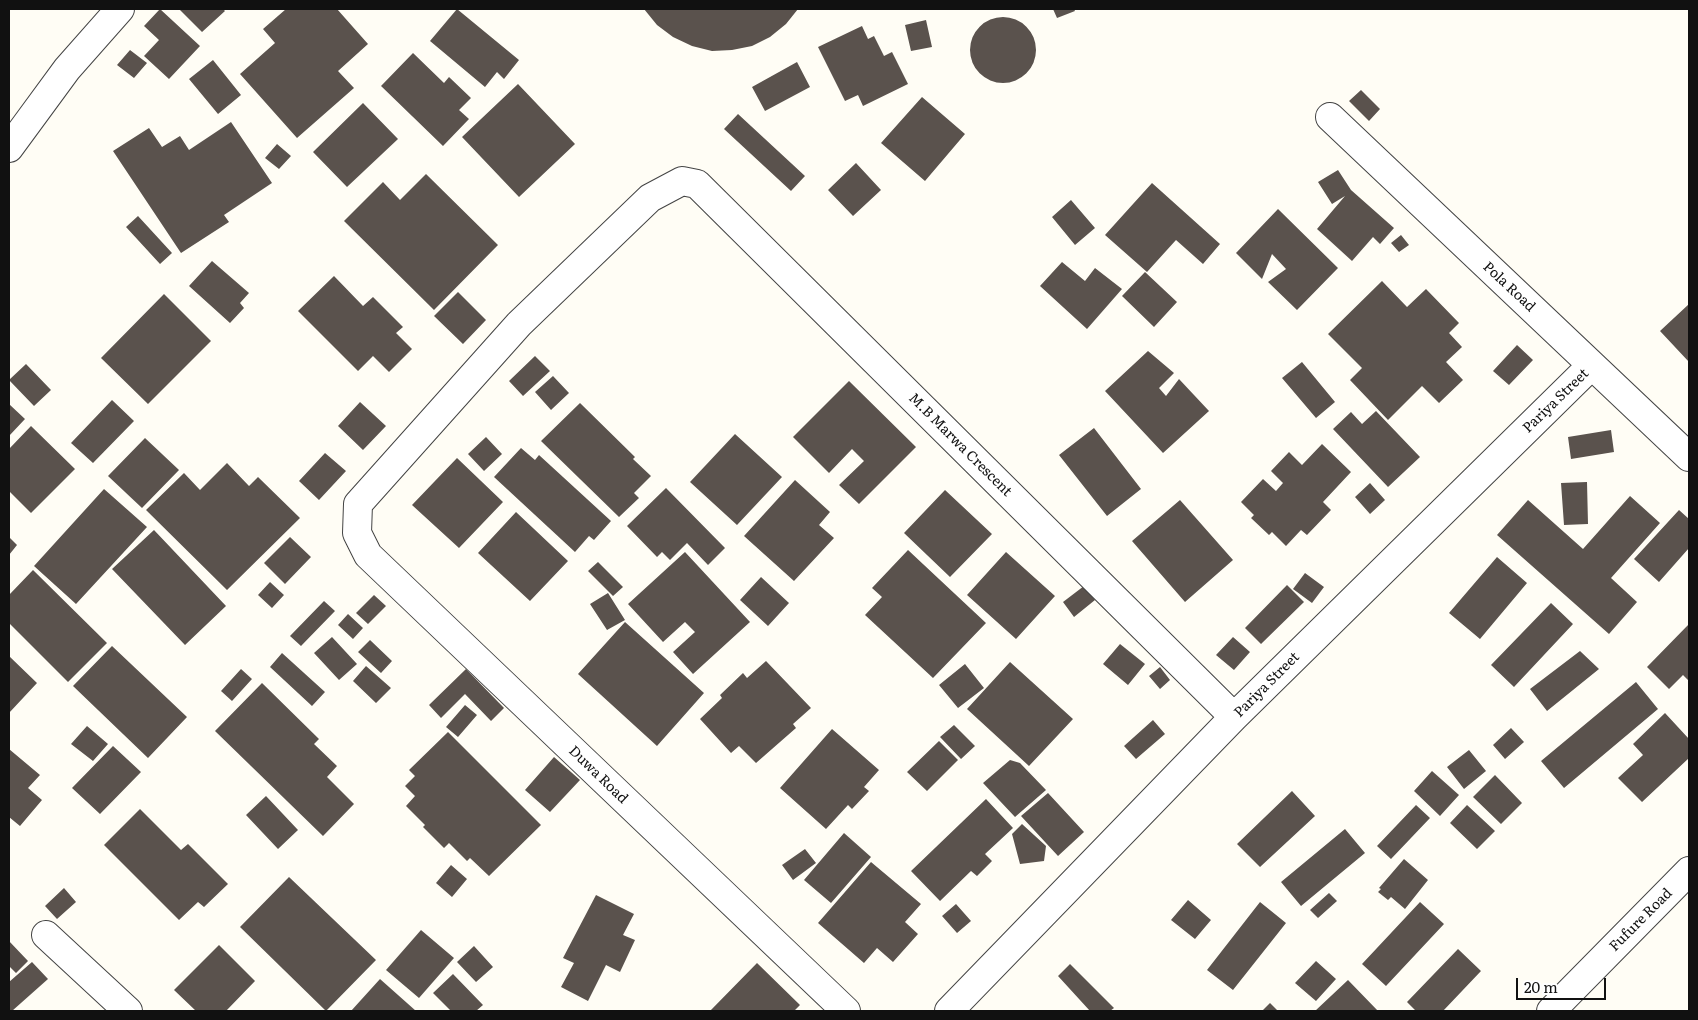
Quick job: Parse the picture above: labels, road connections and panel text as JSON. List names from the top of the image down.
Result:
{
  "streets": {
    "street": [
      "Pola Road",
      "Pariya Street",
      "M.B Marwa Crescent",
      "Duwa Road",
      "Fufure Road"
    ]
  },
  "crossings": [
    ["Pola Road", "Pariya Street"],
    ["Pariya Street", "M.B Marwa Crescent"],
    ["M.B Marwa Crescent", "Duwa Road"]
  ],
  "scale_bar": "20 m"
}
